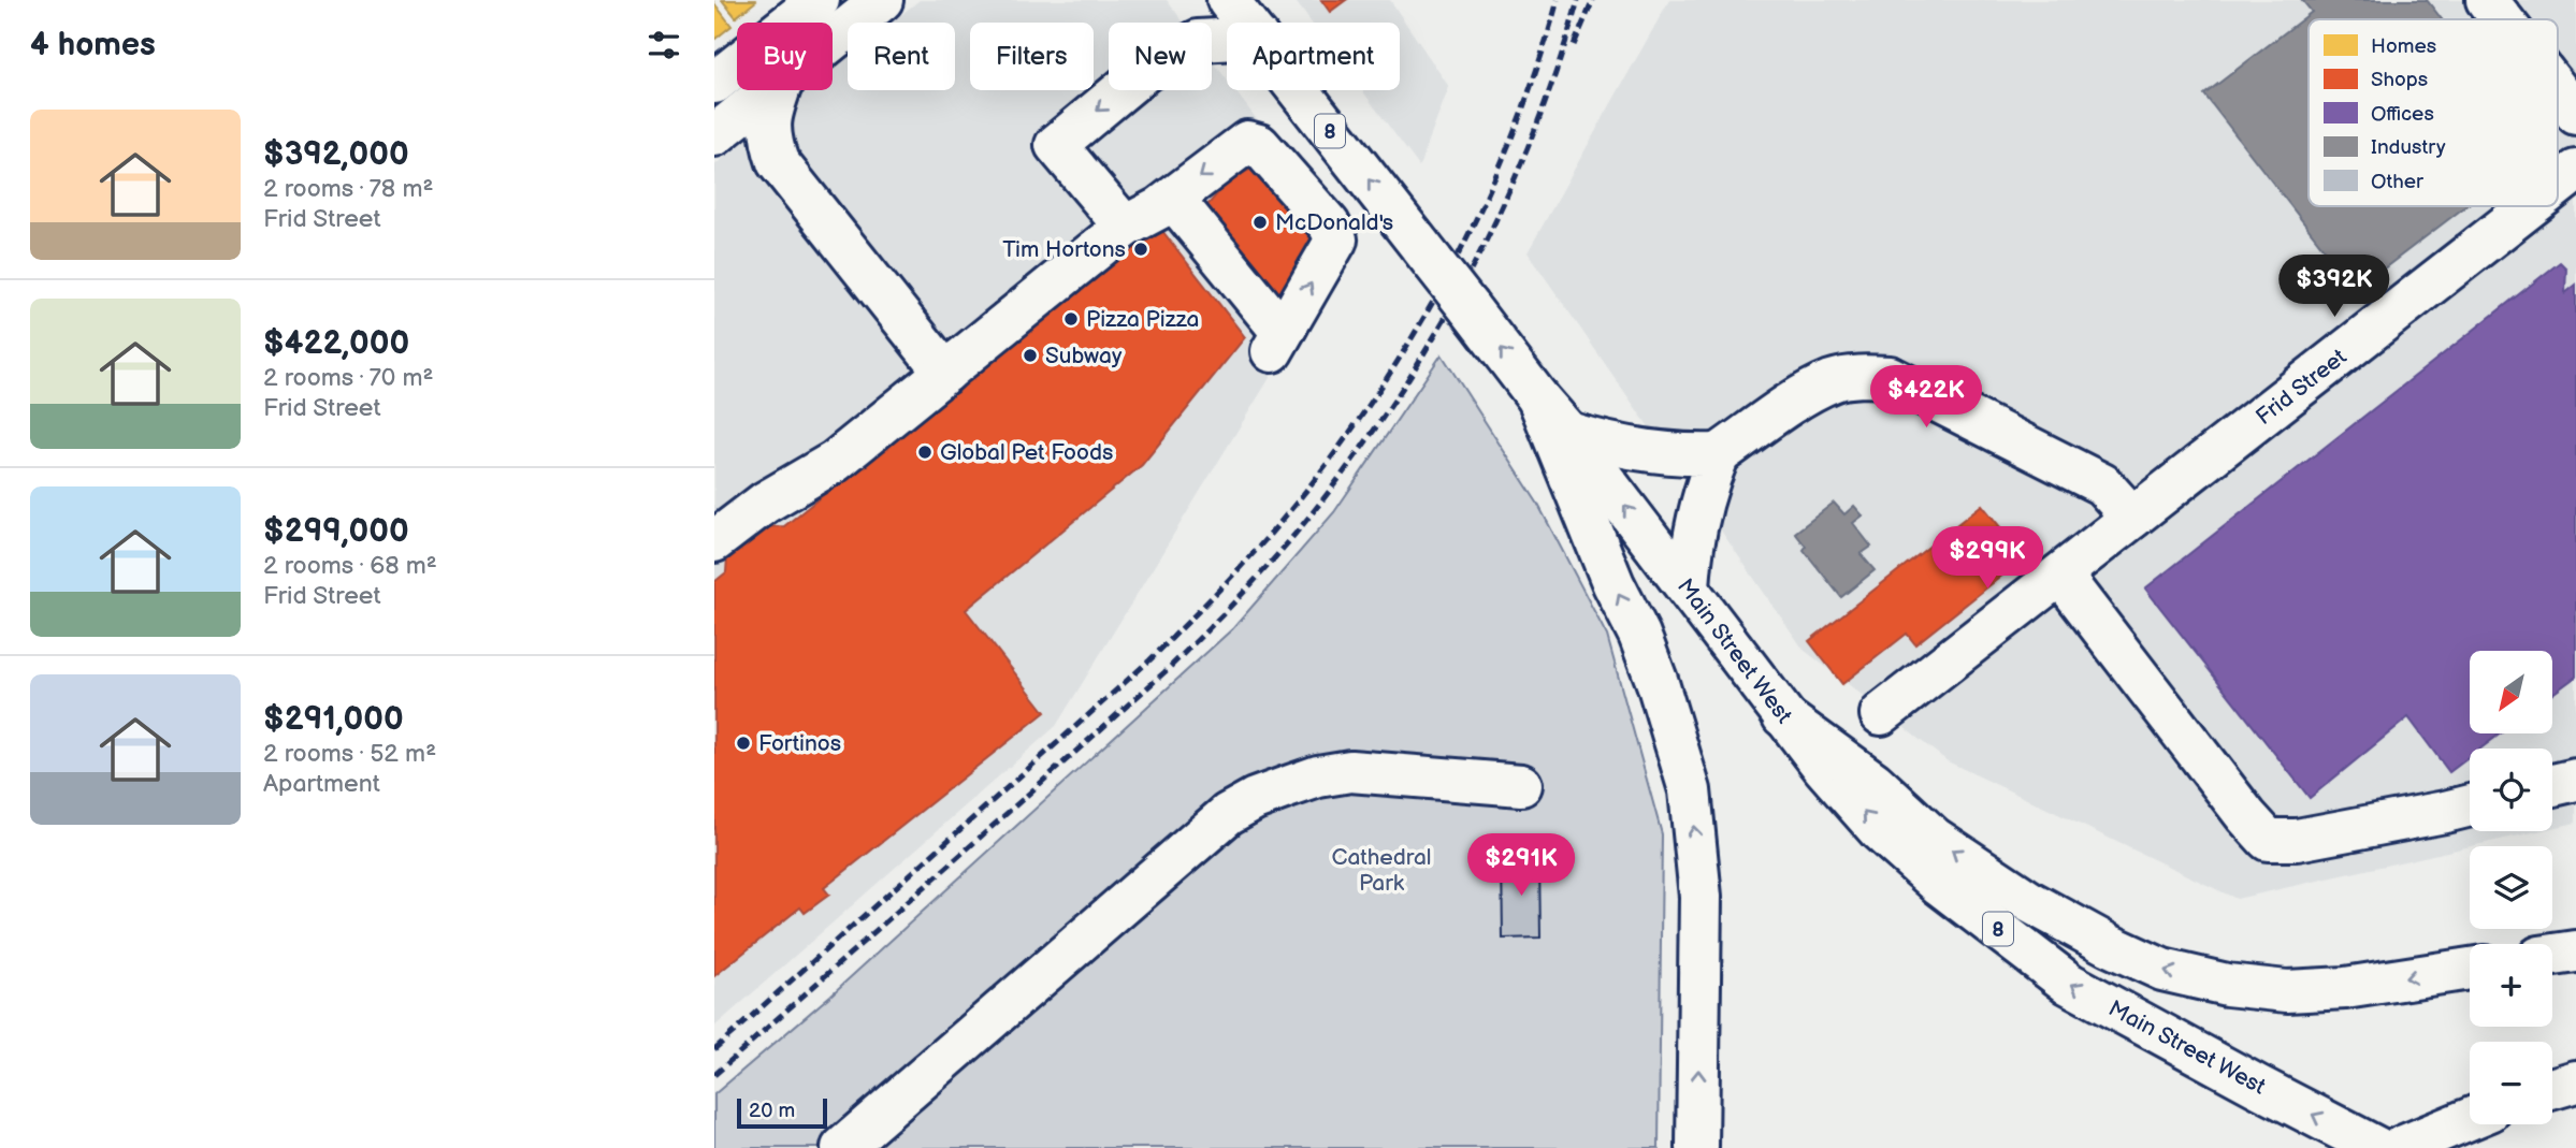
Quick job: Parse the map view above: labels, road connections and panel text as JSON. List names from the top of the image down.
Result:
{
  "streets": {
    "main road": ["8", "Frid Street", "Main Street West"]
  },
  "one_way": ["Main Street West"],
  "parks": ["Cathedral Park"],
  "places": [
    "McDonald's",
    "Tim Hortons",
    "Pizza Pizza",
    "Subway",
    "Global Pet Foods",
    "Fortinos"
  ],
  "legend": [
    "Homes",
    "Shops",
    "Offices",
    "Industry",
    "Other"
  ],
  "scale_bar": "20 m",
  "north": "bottom left",
  "page": {
    "heading": "4 homes",
    "chip": [
      "Buy",
      "Rent",
      "Filters",
      "New",
      "Apartment"
    ],
    "list": [
      {
        "name": "$392,000",
        "note": "2 rooms · 78 m² · Frid Street"
      },
      {
        "name": "$422,000",
        "note": "2 rooms · 70 m² · Frid Street"
      },
      {
        "name": "$299,000",
        "note": "2 rooms · 68 m² · Frid Street"
      },
      {
        "name": "$291,000",
        "note": "2 rooms · 52 m² · Apartment"
      }
    ],
    "price": [
      "$392K",
      "$422K",
      "$299K",
      "$291K"
    ],
    "map_buttons": ["+", "−"],
    "scale": "20 m"
  }
}
